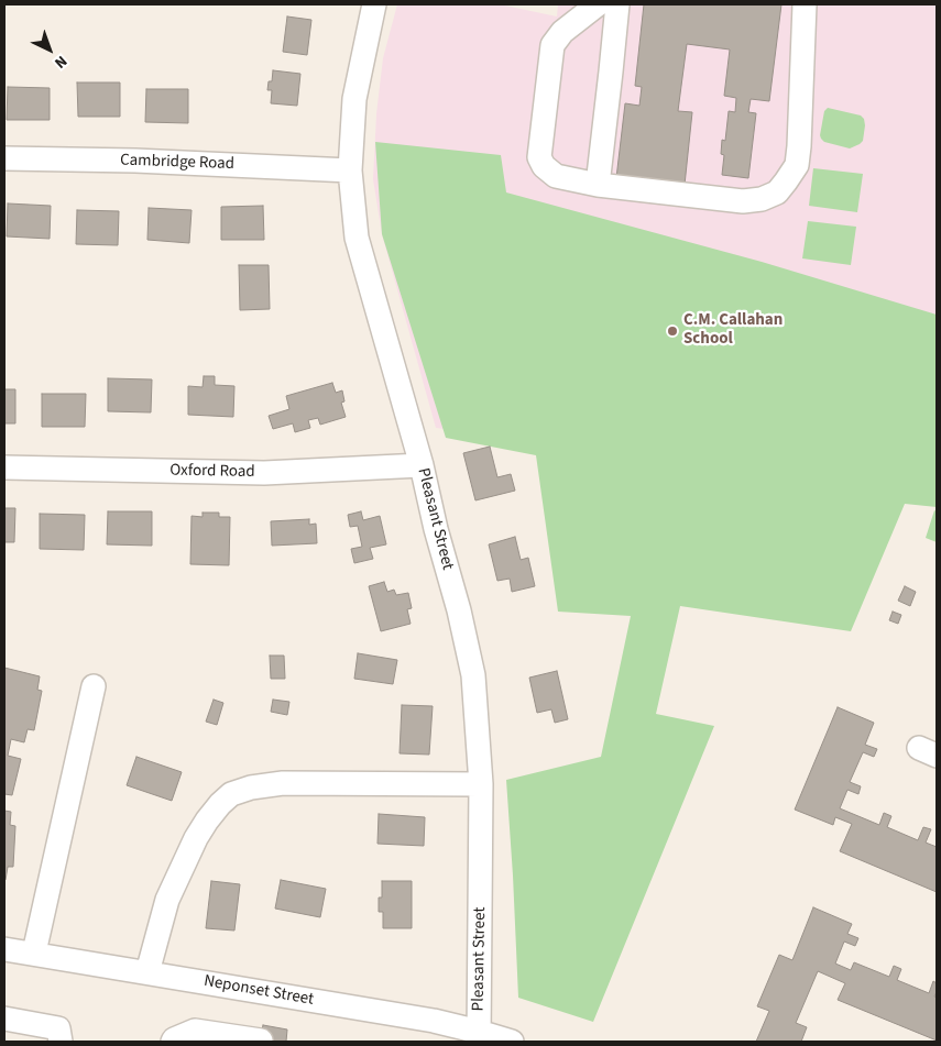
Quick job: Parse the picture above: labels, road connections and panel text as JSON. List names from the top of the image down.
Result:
{
  "streets": {
    "street": [
      "Cambridge Road",
      "Oxford Road",
      "Pleasant Street",
      "Neponset Street"
    ]
  },
  "crossings": [
    ["Cambridge Road", "Pleasant Street"],
    ["Oxford Road", "Pleasant Street"],
    ["Pleasant Street", "Neponset Street"]
  ],
  "places": ["C.M. Callahan School"],
  "north": "bottom right"
}
